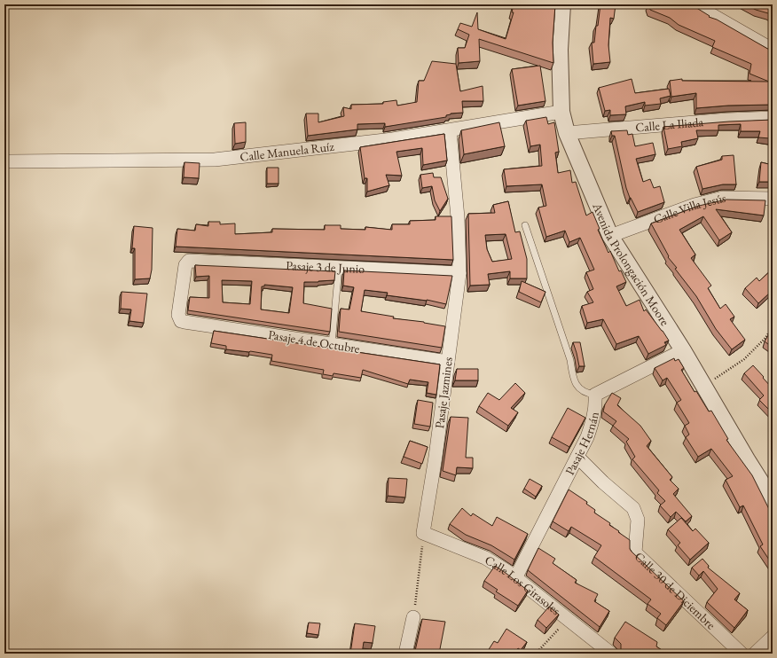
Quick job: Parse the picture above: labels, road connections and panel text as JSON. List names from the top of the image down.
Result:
{
  "streets": {
    "street": [
      "Calle La Iliada",
      "Calle Manuela Ruíz",
      "Calle Villa Jesús",
      "Avenida Prolongación Moore",
      "Pasaje 3 de Junio",
      "Pasaje 4 de Octubre",
      "Pasaje Jazmines",
      "Pasaje Hernán",
      "Calle Los Girasoles",
      "Calle 30 de Diciembre"
    ]
  },
  "crossings": [
    ["Calle La Iliada", "Avenida Prolongación Moore"],
    ["Calle Manuela Ruíz", "Avenida Prolongación Moore"],
    ["Calle Manuela Ruíz", "Pasaje Jazmines"],
    ["Calle Villa Jesús", "Avenida Prolongación Moore"],
    ["Avenida Prolongación Moore", "Pasaje Hernán"],
    ["Pasaje 3 de Junio", "Pasaje 4 de Octubre"],
    ["Pasaje 3 de Junio", "Pasaje Jazmines"],
    ["Pasaje 4 de Octubre", "Pasaje Jazmines"],
    ["Pasaje Jazmines", "Calle Los Girasoles"],
    ["Pasaje Hernán", "Calle Los Girasoles"],
    ["Pasaje Hernán", "Calle 30 de Diciembre"]
  ]
}
